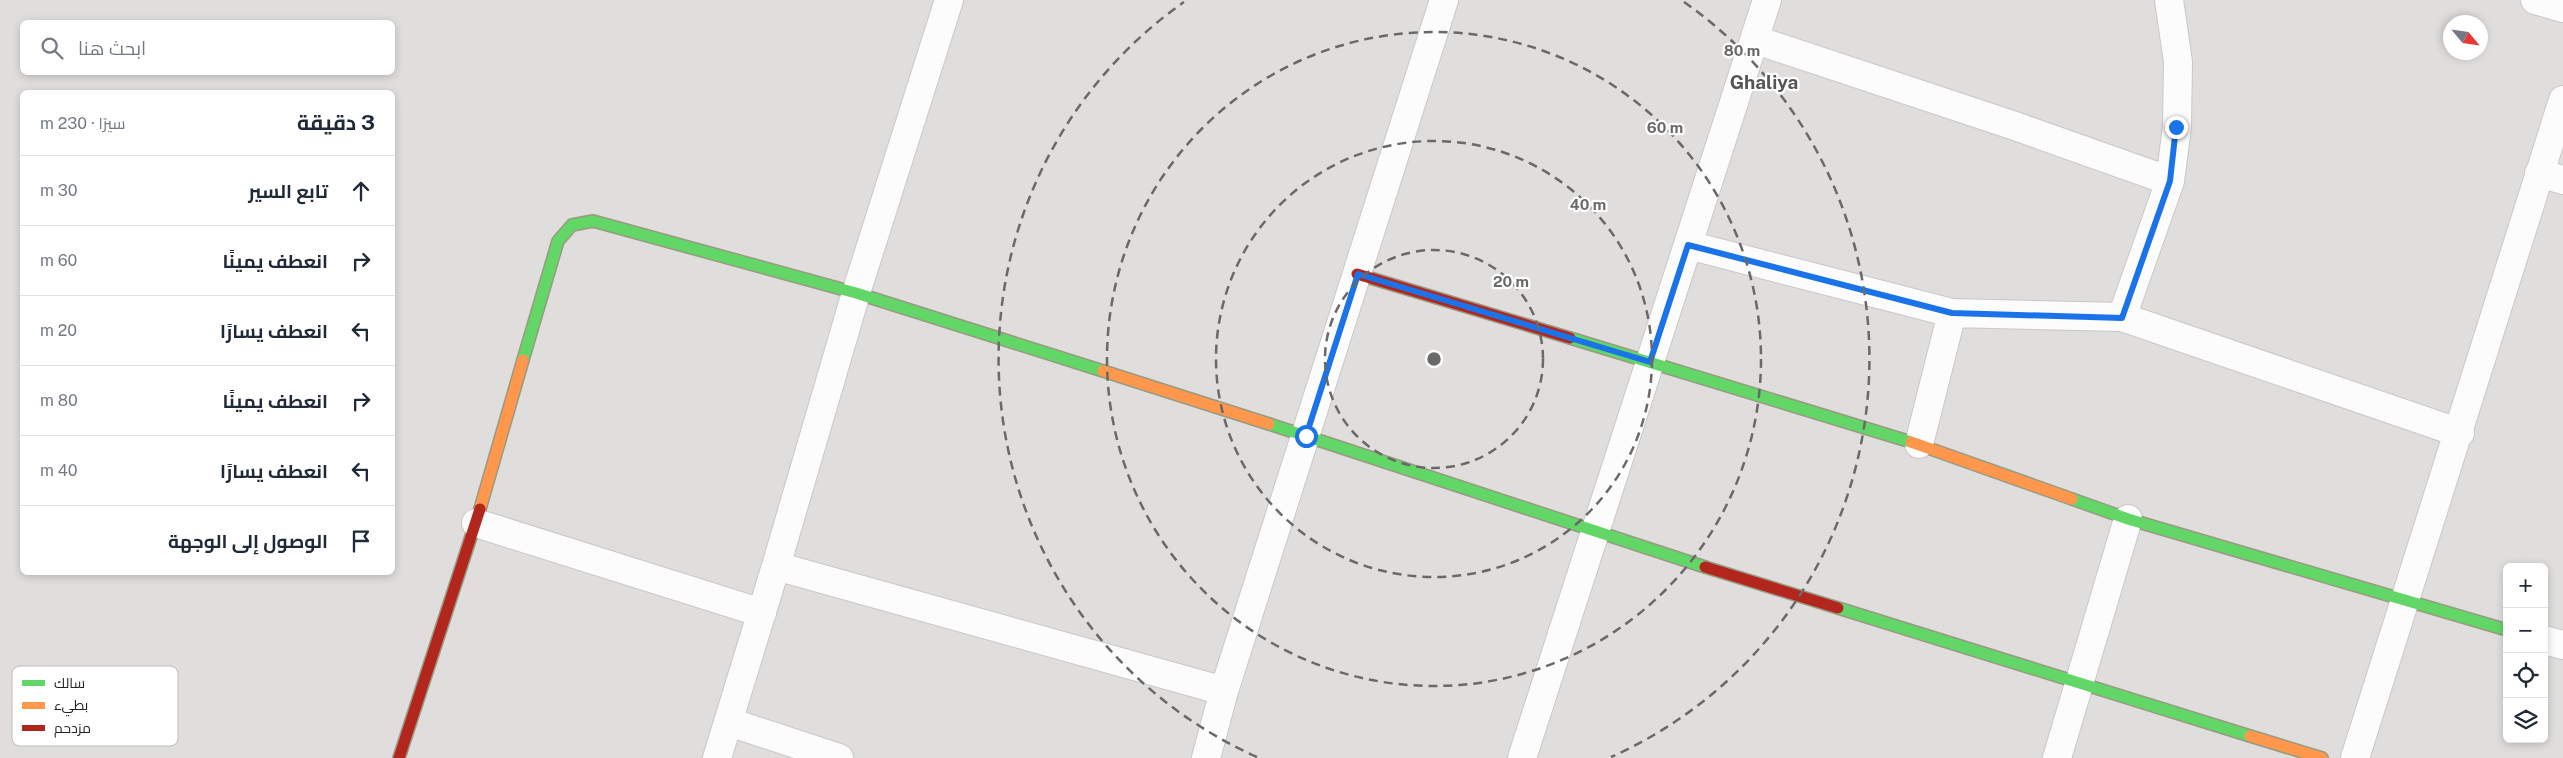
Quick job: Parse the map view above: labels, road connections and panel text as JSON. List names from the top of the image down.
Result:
{
  "districts": ["Ghaliya"],
  "legend": ["سالك", "بطيء", "مزدحم"],
  "north": "bottom right",
  "page": {
    "search": "ابحث هنا",
    "heading": ["3 دقيقة", "سيرًا · 230 m"],
    "list": [
      ["تابع السير", "30 m"],
      ["انعطف يمينًا", "60 m"],
      ["انعطف يسارًا", "20 m"],
      ["انعطف يمينًا", "80 m"],
      ["انعطف يسارًا", "40 m"],
      "الوصول إلى الوجهة"
    ],
    "map_buttons": ["+", "−"]
  },
  "rings": [
    "80 m",
    "60 m",
    "40 m",
    "20 m"
  ]
}
